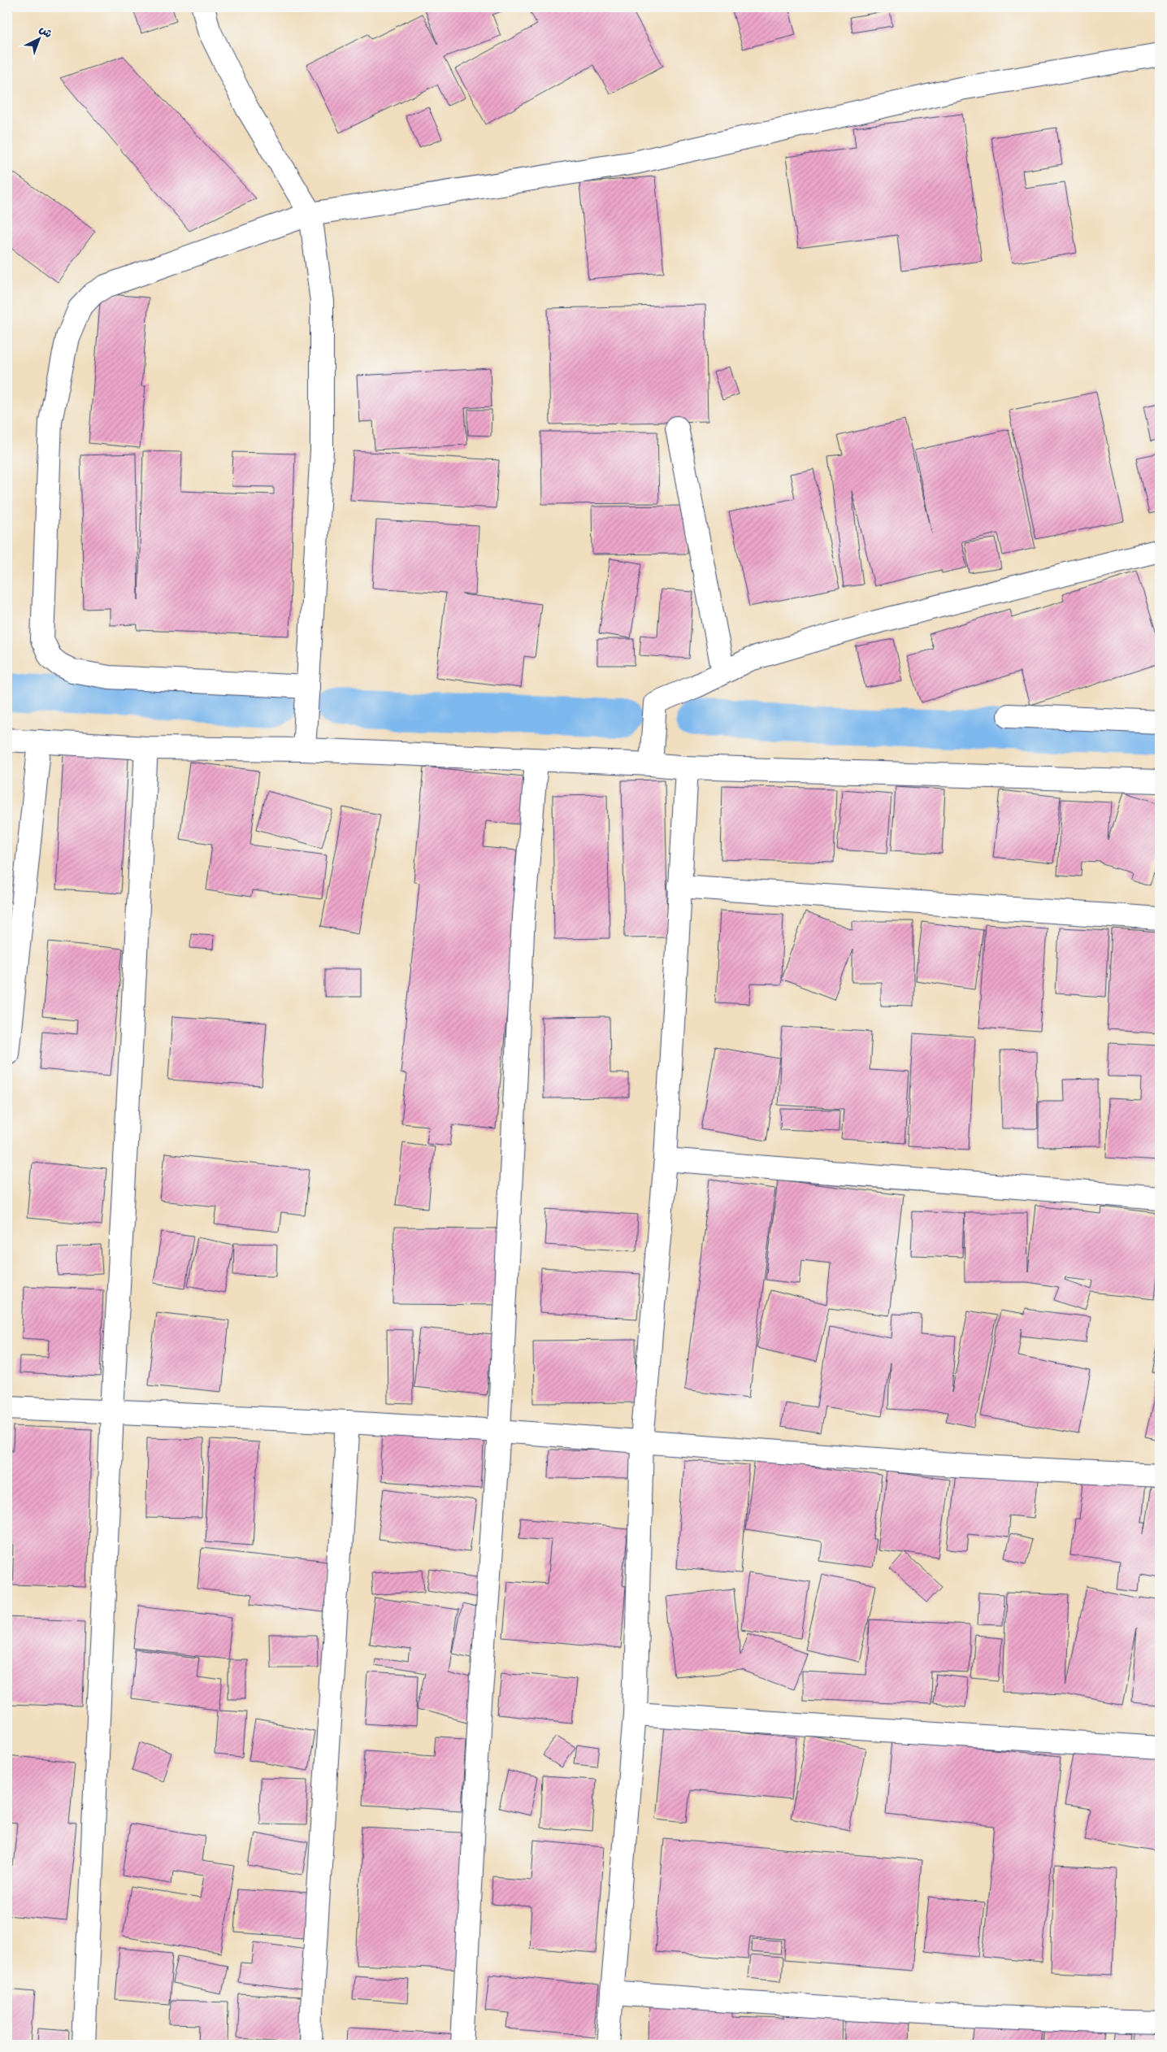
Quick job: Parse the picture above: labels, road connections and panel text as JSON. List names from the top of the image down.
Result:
{
  "north": "top right"
}
